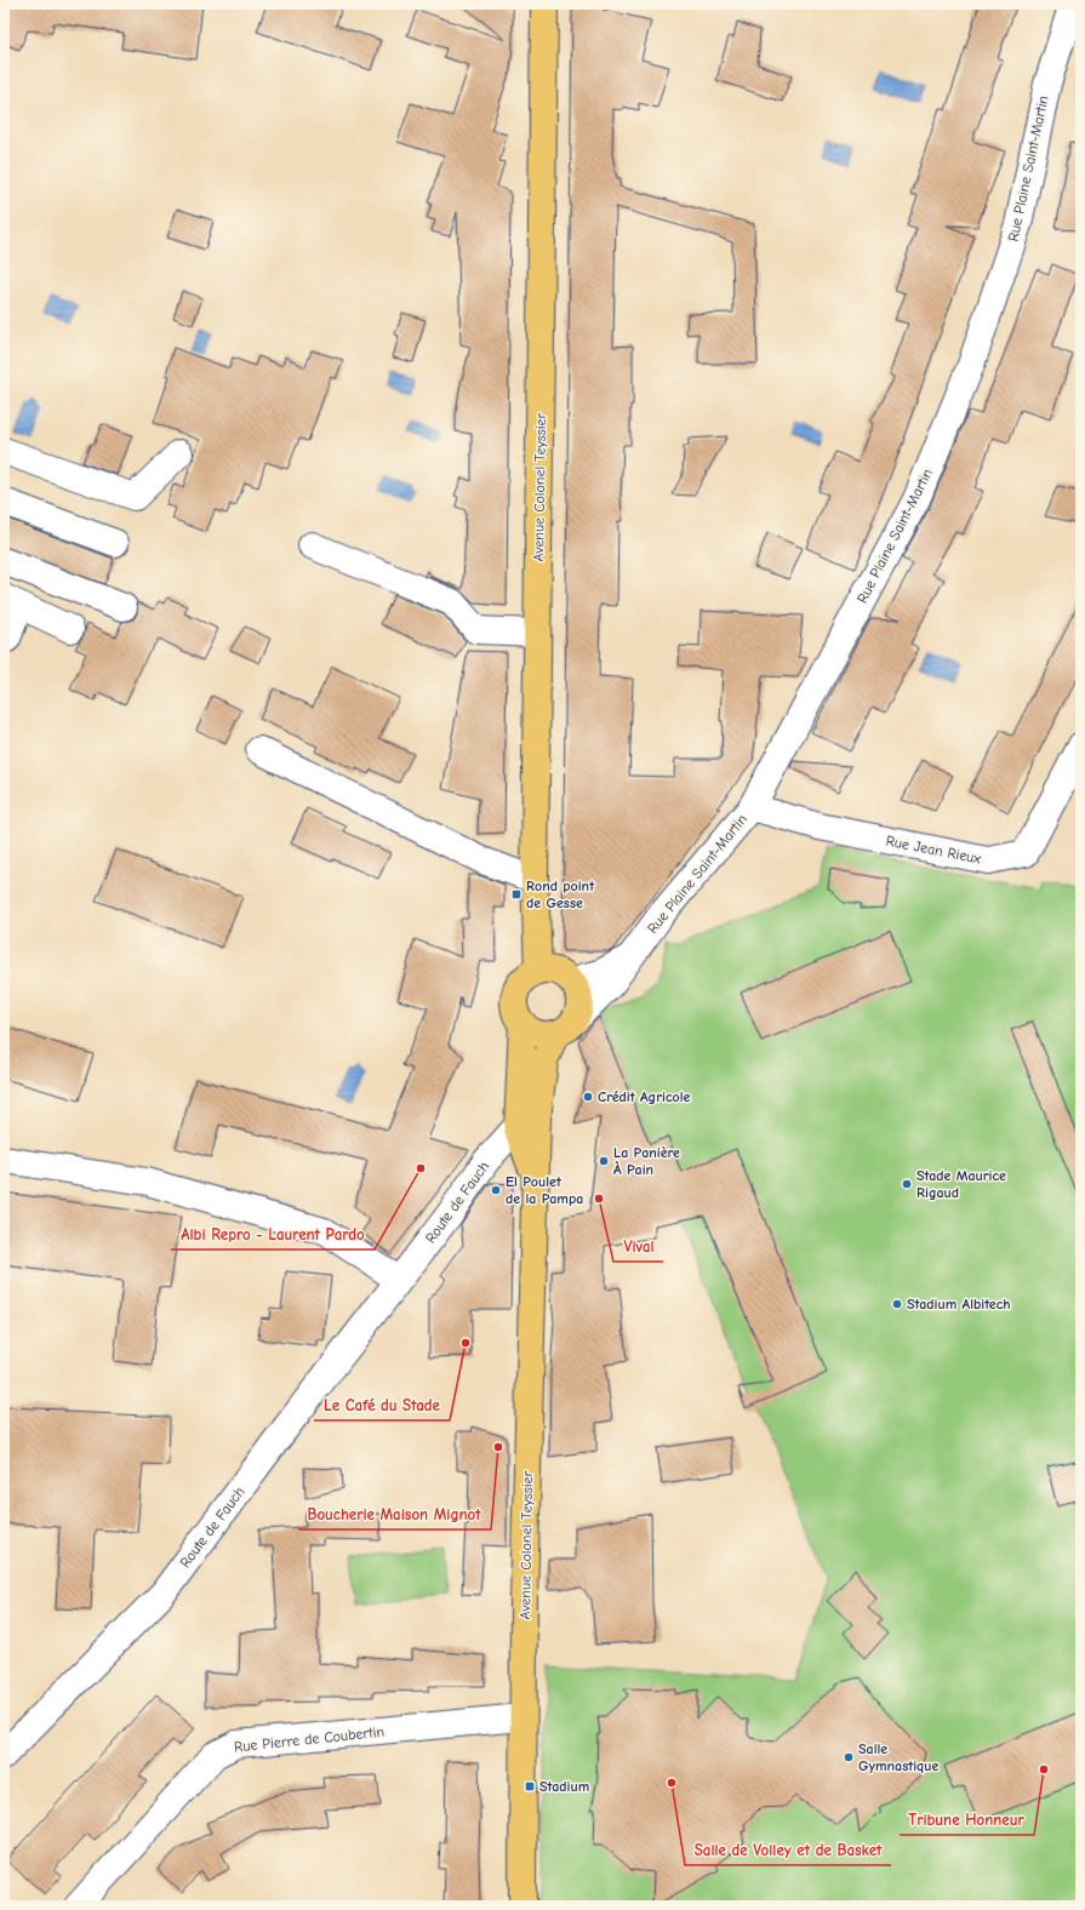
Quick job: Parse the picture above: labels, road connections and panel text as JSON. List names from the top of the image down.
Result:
{
  "streets": {
    "main road": ["Avenue Colonel Teyssier"],
    "street": [
      "Rue Plaine Saint-Martin",
      "Rue Jean Rieux",
      "Route de Fauch",
      "Rue Pierre de Coubertin"
    ]
  },
  "crossings": [
    ["Rue Plaine Saint-Martin", "Avenue Colonel Teyssier"],
    ["Rue Plaine Saint-Martin", "Rue Jean Rieux"],
    ["Avenue Colonel Teyssier", "Route de Fauch"],
    ["Avenue Colonel Teyssier", "Rue Pierre de Coubertin"]
  ],
  "places": {
    "transit": ["Rond point de Gesse", "Stadium"],
    "other": [
      "Crédit Agricole",
      "La Panière À Pain",
      "Albi Repro - Laurent Pardo",
      "Stade Maurice Rigaud",
      "El Poulet de la Pampa",
      "Vival",
      "Stadium Albitech",
      "Le Café du Stade",
      "Boucherie Maison Mignot",
      "Salle Gymnastique",
      "Tribune Honneur",
      "Salle de Volley et de Basket"
    ]
  }
}
